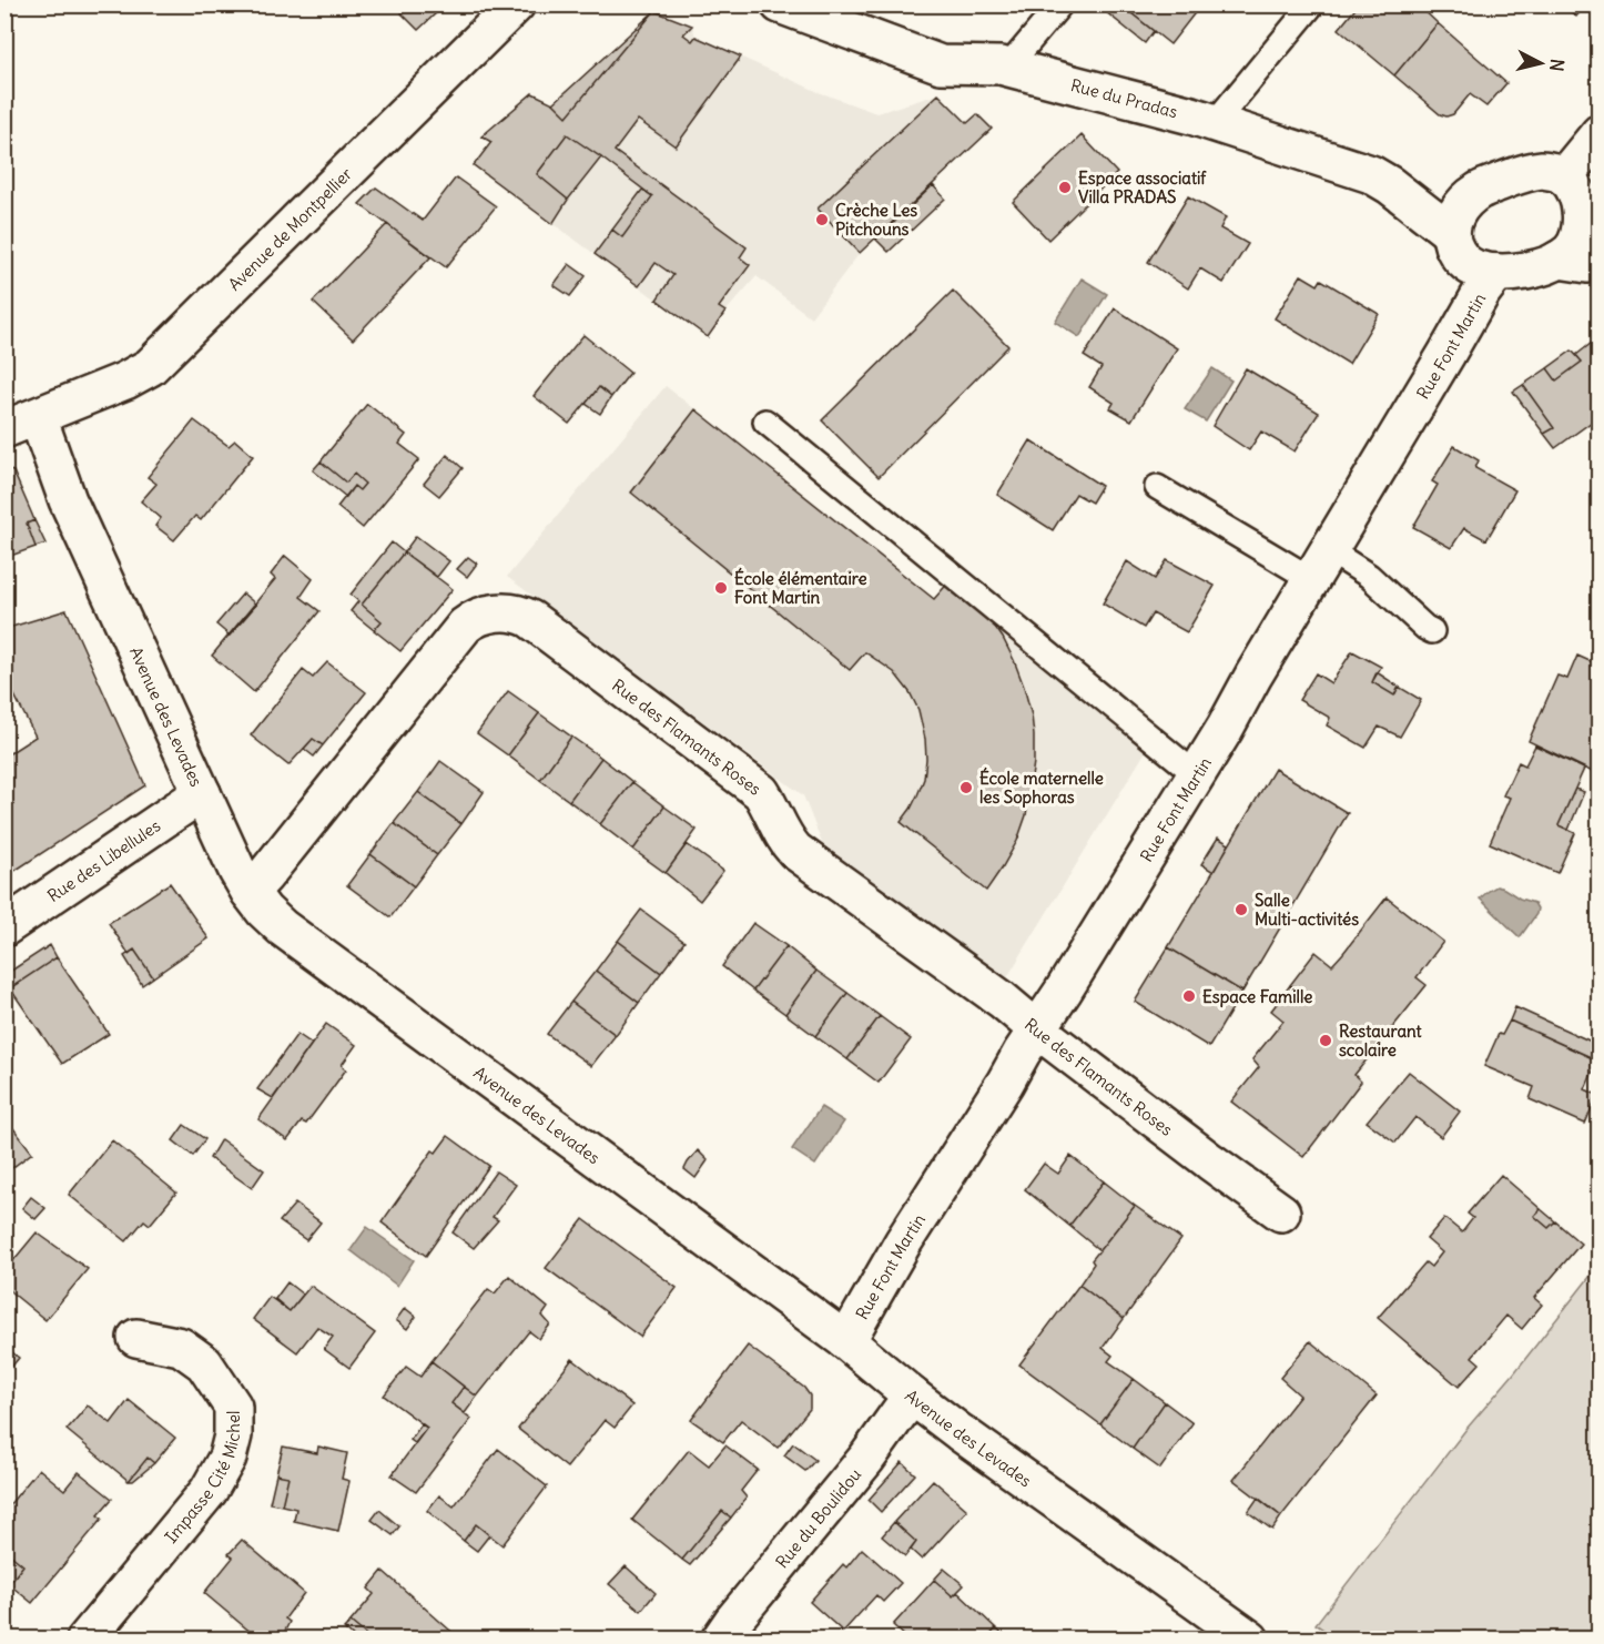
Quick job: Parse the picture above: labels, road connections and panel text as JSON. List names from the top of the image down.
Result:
{
  "streets": {
    "street": [
      "Rue du Pradas",
      "Avenue de Montpellier",
      "Rue Font Martin",
      "Avenue des Levades",
      "Rue des Flamants Roses",
      "Rue des Libellules",
      "Impasse Cité Michel",
      "Rue du Boulidou"
    ]
  },
  "crossings": [
    ["Rue du Pradas", "Rue Font Martin"],
    ["Avenue de Montpellier", "Avenue des Levades"],
    ["Rue Font Martin", "Avenue des Levades"],
    ["Rue Font Martin", "Rue des Flamants Roses"],
    ["Avenue des Levades", "Rue des Flamants Roses"],
    ["Avenue des Levades", "Rue des Libellules"],
    ["Avenue des Levades", "Rue du Boulidou"]
  ],
  "places": [
    "Espace associatif Villa PRADAS",
    "Crèche Les Pitchouns",
    "École élémentaire Font Martin",
    "École maternelle les Sophoras",
    "Salle Multi-activités",
    "Espace Famille",
    "Restaurant scolaire"
  ],
  "north": "right"
}
